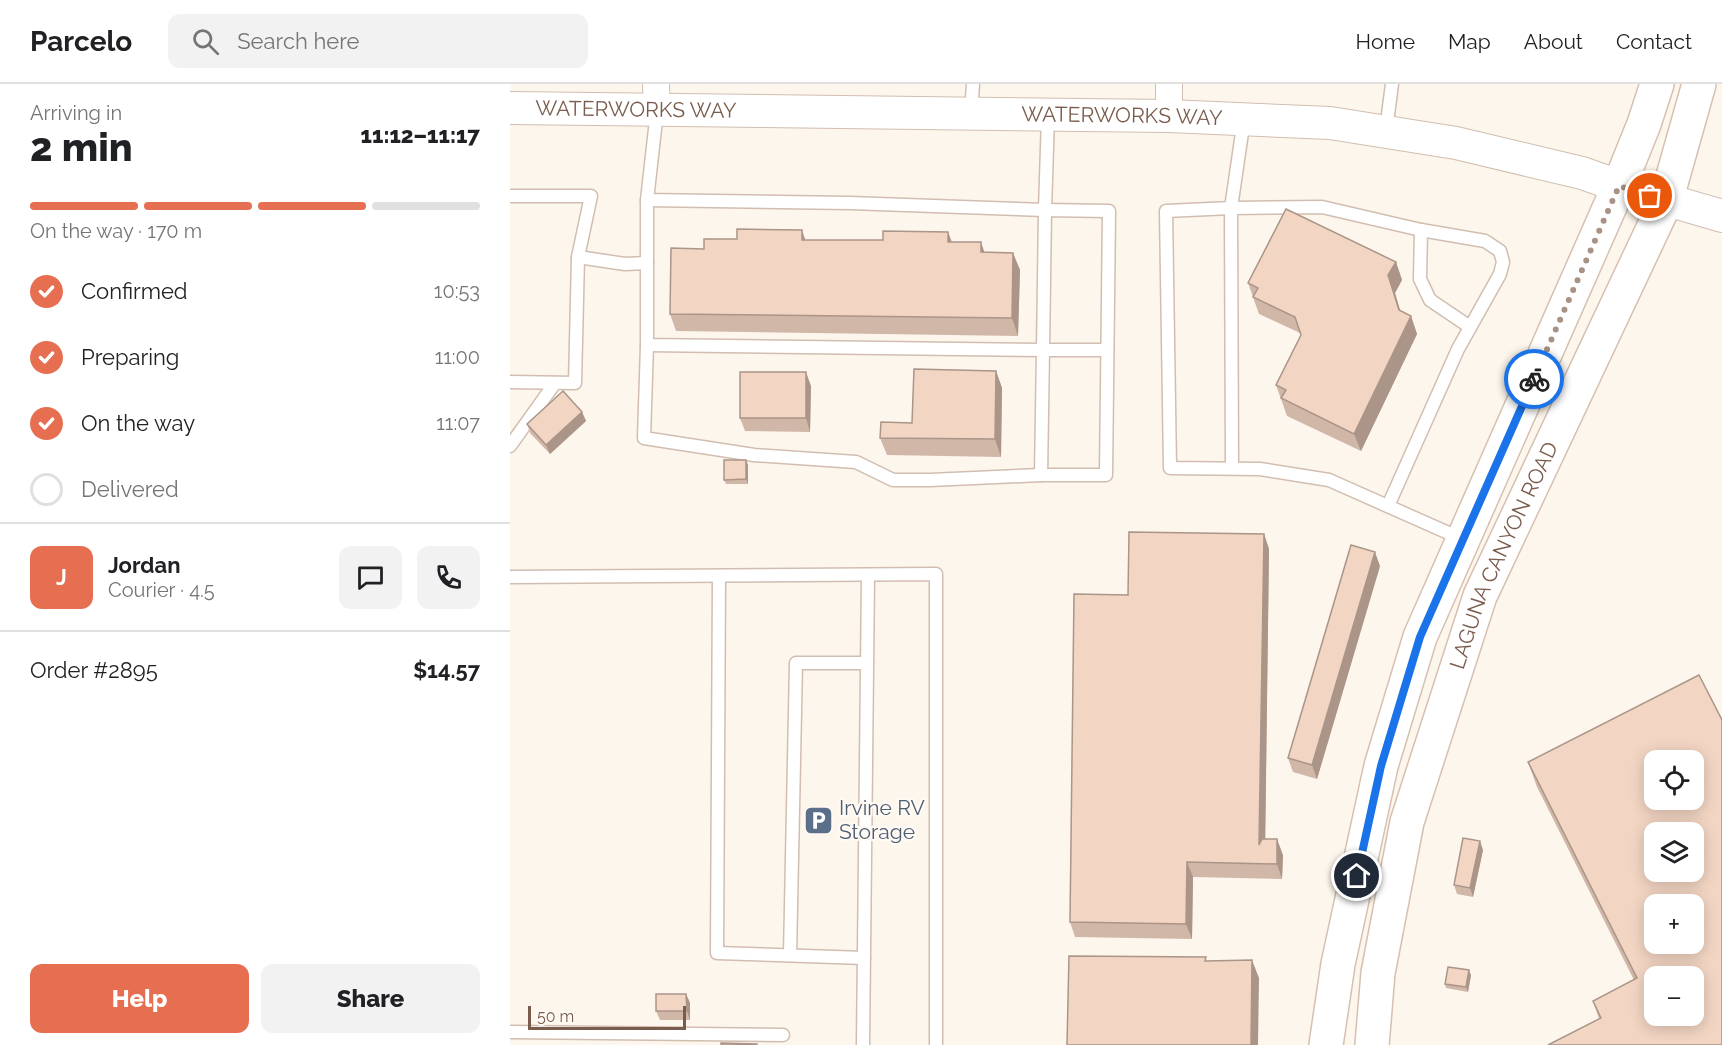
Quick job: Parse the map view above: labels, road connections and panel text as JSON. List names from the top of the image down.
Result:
{
  "streets": {
    "main road": ["LAGUNA CANYON ROAD"],
    "street": ["WATERWORKS WAY"]
  },
  "crossings": [
    ["WATERWORKS WAY", "LAGUNA CANYON ROAD"]
  ],
  "places": {
    "parking": ["Irvine RV Storage"]
  },
  "scale_bar": "50 m",
  "page": {
    "header": "Parcelo",
    "search": "Search here",
    "nav": [
      "Home",
      "Map",
      "About",
      "Contact"
    ],
    "heading": ["2 min", "Arriving in", "11:12–11:17"],
    "panel": [
      "Jordan",
      "Courier · 4.5",
      "Order #2895",
      "$14.57"
    ],
    "bar": "On the way · 170 m",
    "list": [
      ["Confirmed", "10:53"],
      ["Preparing", "11:00"],
      ["On the way", "11:07"],
      "Delivered"
    ],
    "round": "J",
    "map_buttons": ["+", "−"],
    "buttons": ["Help", "Share"],
    "scale": "50 m"
  }
}
